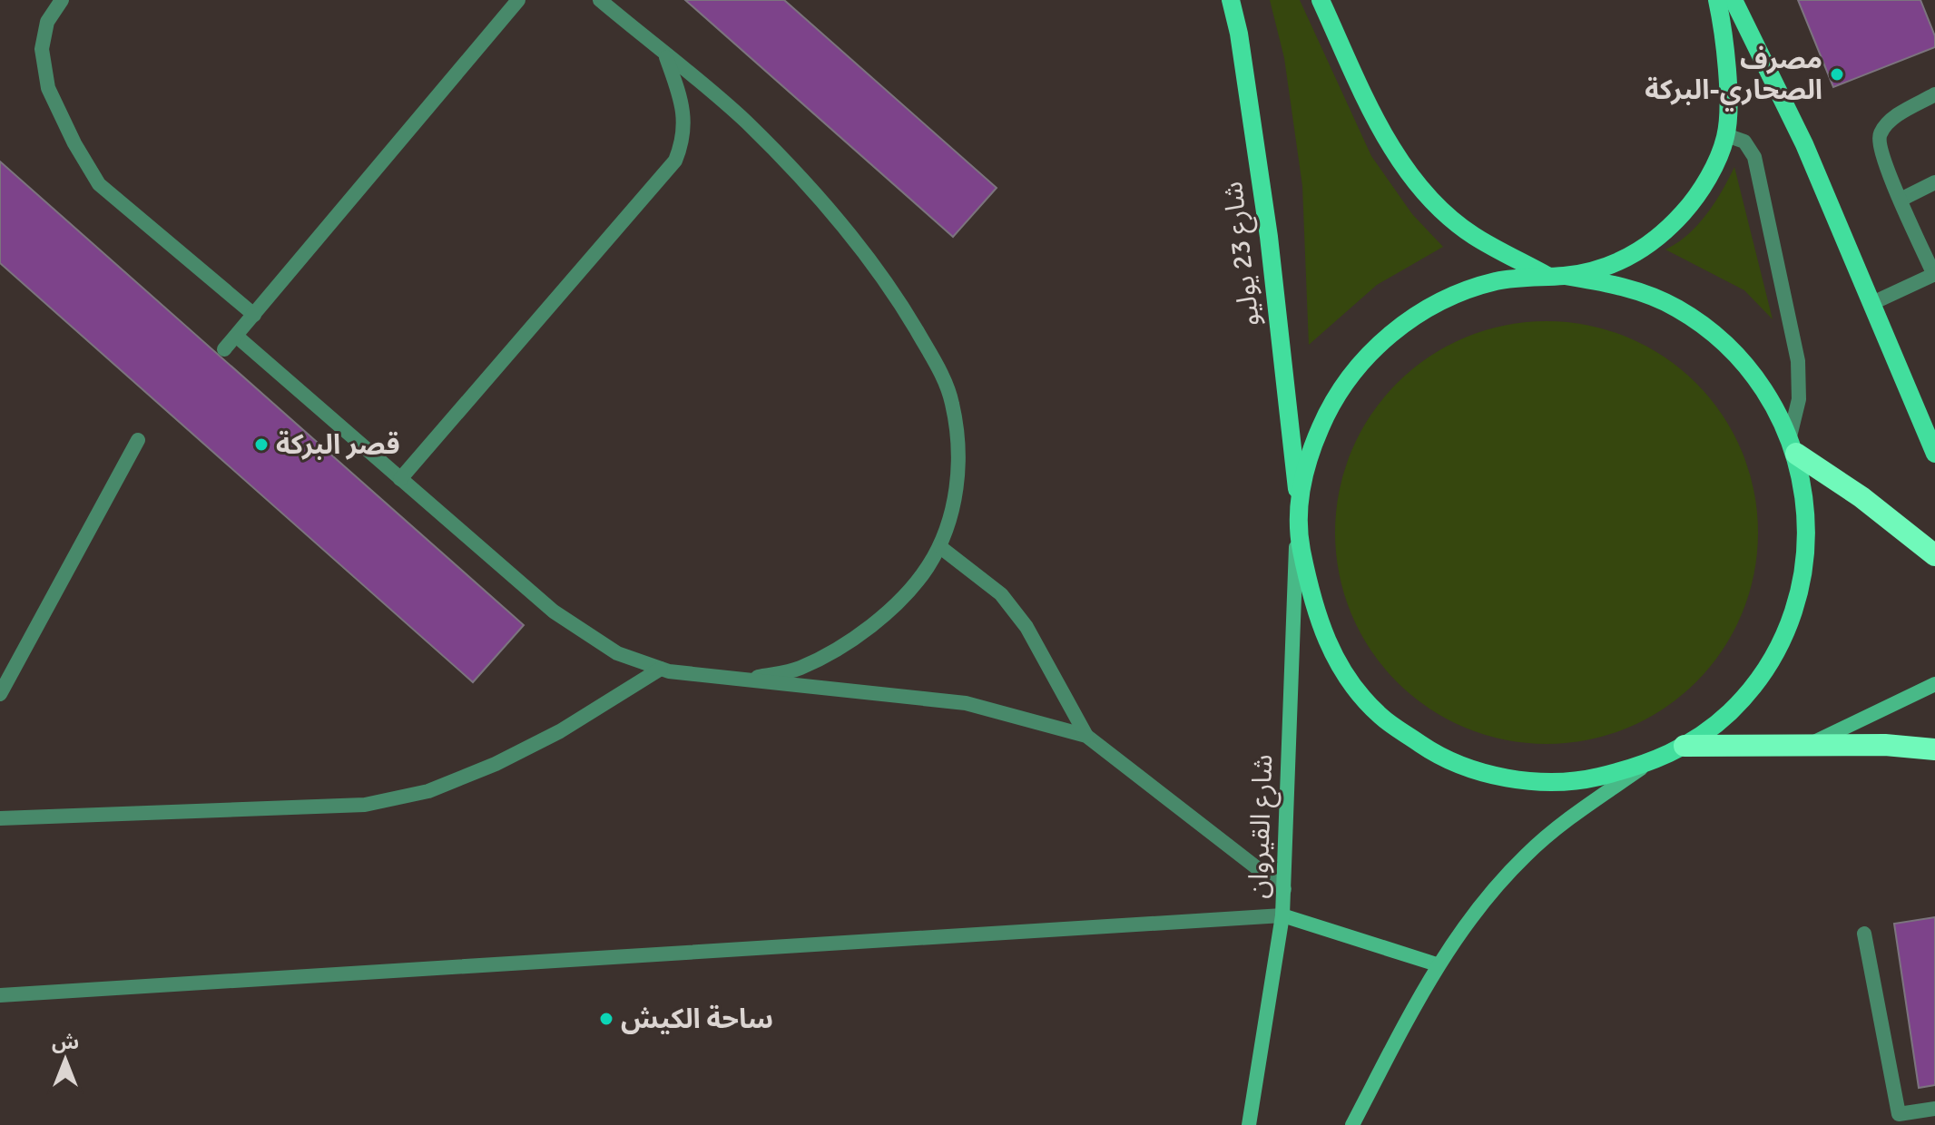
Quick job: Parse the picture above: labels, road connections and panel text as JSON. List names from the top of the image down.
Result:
{
  "streets": {
    "main road": ["شارع 23 يوليو", "شارع القيروان"]
  },
  "places": ["مصرف الصحاري-البركة", "قصر البركة", "ساحة الكيش"],
  "north": "top"
}
